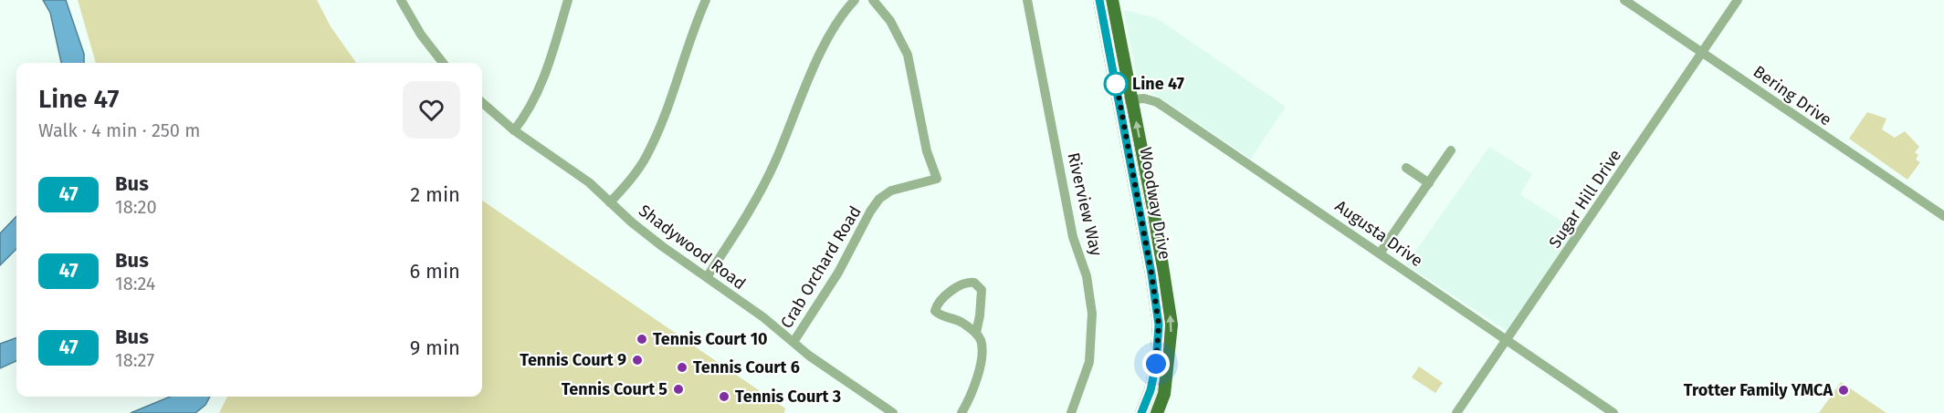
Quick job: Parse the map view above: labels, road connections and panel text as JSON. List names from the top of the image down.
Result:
{
  "streets": {
    "main road": ["Woodway Drive"],
    "street": [
      "Bering Drive",
      "Sugar Hill Drive",
      "Riverview Way",
      "Augusta Drive",
      "Shadywood Road",
      "Crab Orchard Road"
    ]
  },
  "crossings": [
    ["Bering Drive", "Sugar Hill Drive"],
    ["Sugar Hill Drive", "Augusta Drive"],
    ["Woodway Drive", "Augusta Drive"],
    ["Shadywood Road", "Crab Orchard Road"]
  ],
  "places": [
    "Line 47",
    "Tennis Court 10",
    "Tennis Court 9",
    "Tennis Court 6",
    "Tennis Court 5",
    "Trotter Family YMCA",
    "Tennis Court 3"
  ],
  "lines": ["bus line 47"],
  "page": {
    "heading": ["Line 47", "Walk · 4 min · 250 m"],
    "list": [
      {
        "mark": "47",
        "name": "Bus",
        "note": "18:20",
        "value": "2 min"
      },
      {
        "mark": "47",
        "name": "Bus",
        "note": "18:24",
        "value": "6 min"
      },
      {
        "mark": "47",
        "name": "Bus",
        "note": "18:27",
        "value": "9 min"
      }
    ]
  }
}
